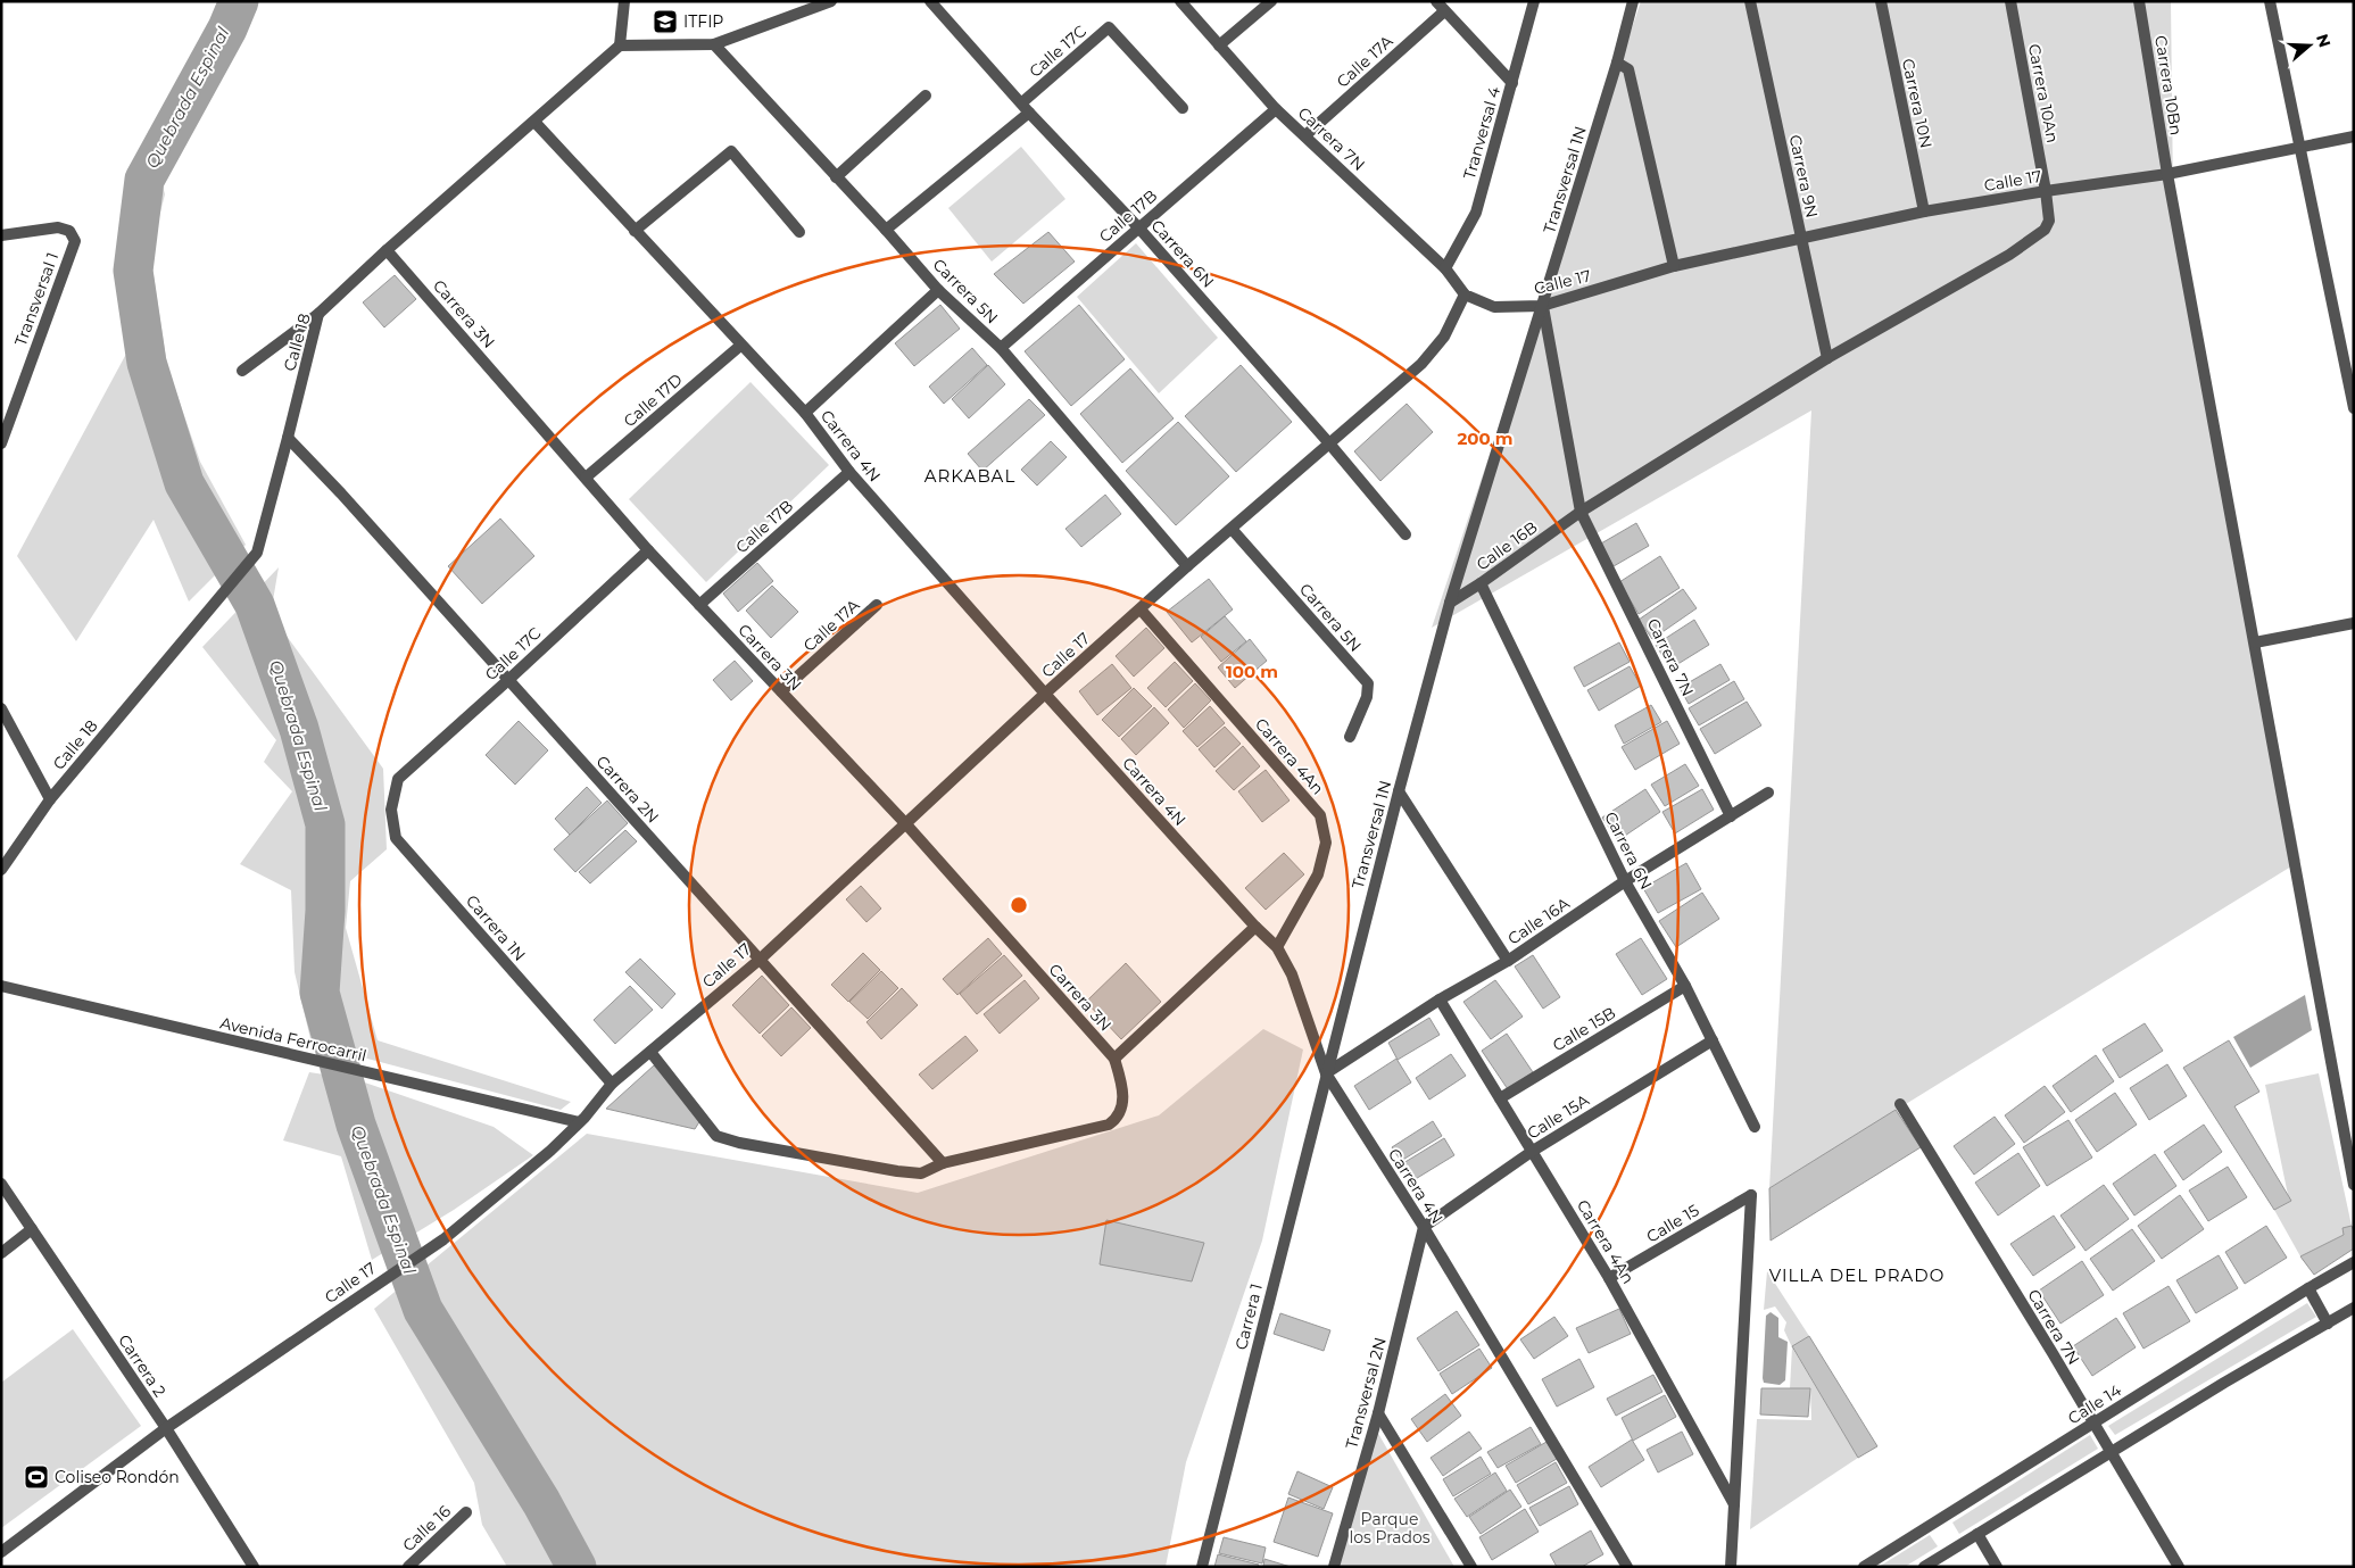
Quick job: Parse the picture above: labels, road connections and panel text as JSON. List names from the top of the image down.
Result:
{
  "streets": {
    "street": [
      "Calle 17C",
      "Calle 17A",
      "Carrera 10Bn",
      "Carrera 10An",
      "Carrera 10N",
      "Tranversal 4",
      "Carrera 7N",
      "Carrera 9N",
      "Transversal 1N",
      "Calle 17",
      "Calle 17B",
      "Carrera 6N",
      "Carrera 5N",
      "Transversal 1",
      "Carrera 3N",
      "Calle 18",
      "Calle 17D",
      "Carrera 4N",
      "Calle 16B",
      "Carrera 4An",
      "Carrera 2N",
      "Calle 16A",
      "Carrera 1N",
      "Calle 15B",
      "Avenida Ferrocarril",
      "Calle 15A",
      "Calle 15",
      "Carrera 1",
      "Carrera 2",
      "Transversal 2N",
      "Calle 14",
      "Calle 16"
    ]
  },
  "crossings": [
    ["Calle 17C", "Carrera 6N"],
    ["Calle 17C", "Carrera 3N"],
    ["Calle 17C", "Carrera 2N"],
    ["Calle 17C", "Carrera 1N"],
    ["Calle 17A", "Carrera 7N"],
    ["Calle 17A", "Carrera 3N"],
    ["Carrera 10Bn", "Calle 17"],
    ["Carrera 10An", "Carrera 9N"],
    ["Carrera 10An", "Calle 17"],
    ["Carrera 10An", "Calle 16B"],
    ["Carrera 10N", "Calle 17"],
    ["Tranversal 4", "Carrera 7N"],
    ["Carrera 7N", "Transversal 1N"],
    ["Carrera 7N", "Calle 17"],
    ["Carrera 7N", "Calle 17B"],
    ["Carrera 7N", "Calle 16B"],
    ["Carrera 7N", "Calle 16A"],
    ["Carrera 7N", "Calle 14"],
    ["Carrera 9N", "Calle 17"],
    ["Carrera 9N", "Calle 16B"],
    ["Transversal 1N", "Calle 17"],
    ["Transversal 1N", "Carrera 4N"],
    ["Transversal 1N", "Calle 16B"],
    ["Transversal 1N", "Calle 16A"],
    ["Transversal 1N", "Carrera 1"],
    ["Calle 17", "Carrera 6N"],
    ["Calle 17", "Carrera 5N"],
    ["Calle 17", "Carrera 3N"],
    ["Calle 17", "Carrera 4N"],
    ["Calle 17", "Carrera 4An"],
    ["Calle 17", "Carrera 2N"],
    ["Calle 17", "Carrera 1N"],
    ["Calle 17", "Avenida Ferrocarril"],
    ["Calle 17", "Carrera 2"],
    ["Calle 17B", "Carrera 6N"],
    ["Calle 17B", "Carrera 5N"],
    ["Calle 17B", "Carrera 3N"],
    ["Calle 17B", "Carrera 4N"],
    ["Carrera 6N", "Calle 16B"],
    ["Carrera 6N", "Calle 16A"],
    ["Carrera 6N", "Calle 15B"],
    ["Carrera 6N", "Calle 15A"],
    ["Carrera 3N", "Calle 18"],
    ["Carrera 3N", "Calle 17D"],
    ["Carrera 3N", "Carrera 2N"],
    ["Calle 18", "Carrera 4N"],
    ["Calle 18", "Carrera 2N"],
    ["Calle 17D", "Carrera 4N"],
    ["Carrera 4N", "Carrera 4An"],
    ["Carrera 4N", "Calle 16A"],
    ["Carrera 4N", "Calle 15A"],
    ["Carrera 4N", "Carrera 1"],
    ["Carrera 4N", "Transversal 2N"],
    ["Carrera 4An", "Calle 16A"],
    ["Carrera 4An", "Calle 15B"],
    ["Carrera 4An", "Calle 15A"],
    ["Carrera 4An", "Calle 15"],
    ["Calle 16A", "Carrera 1"],
    ["Calle 15A", "Transversal 2N"]
  ],
  "districts": ["ARKABAL", "VILLA DEL PRADO"],
  "water": ["Quebrada Espinal"],
  "parks": ["Parque los Prados"],
  "places": {
    "school or university": ["ITFIP"],
    "sports": ["Coliseo Rondón"]
  },
  "north": "right",
  "rings": ["200 m", "100 m"]
}
